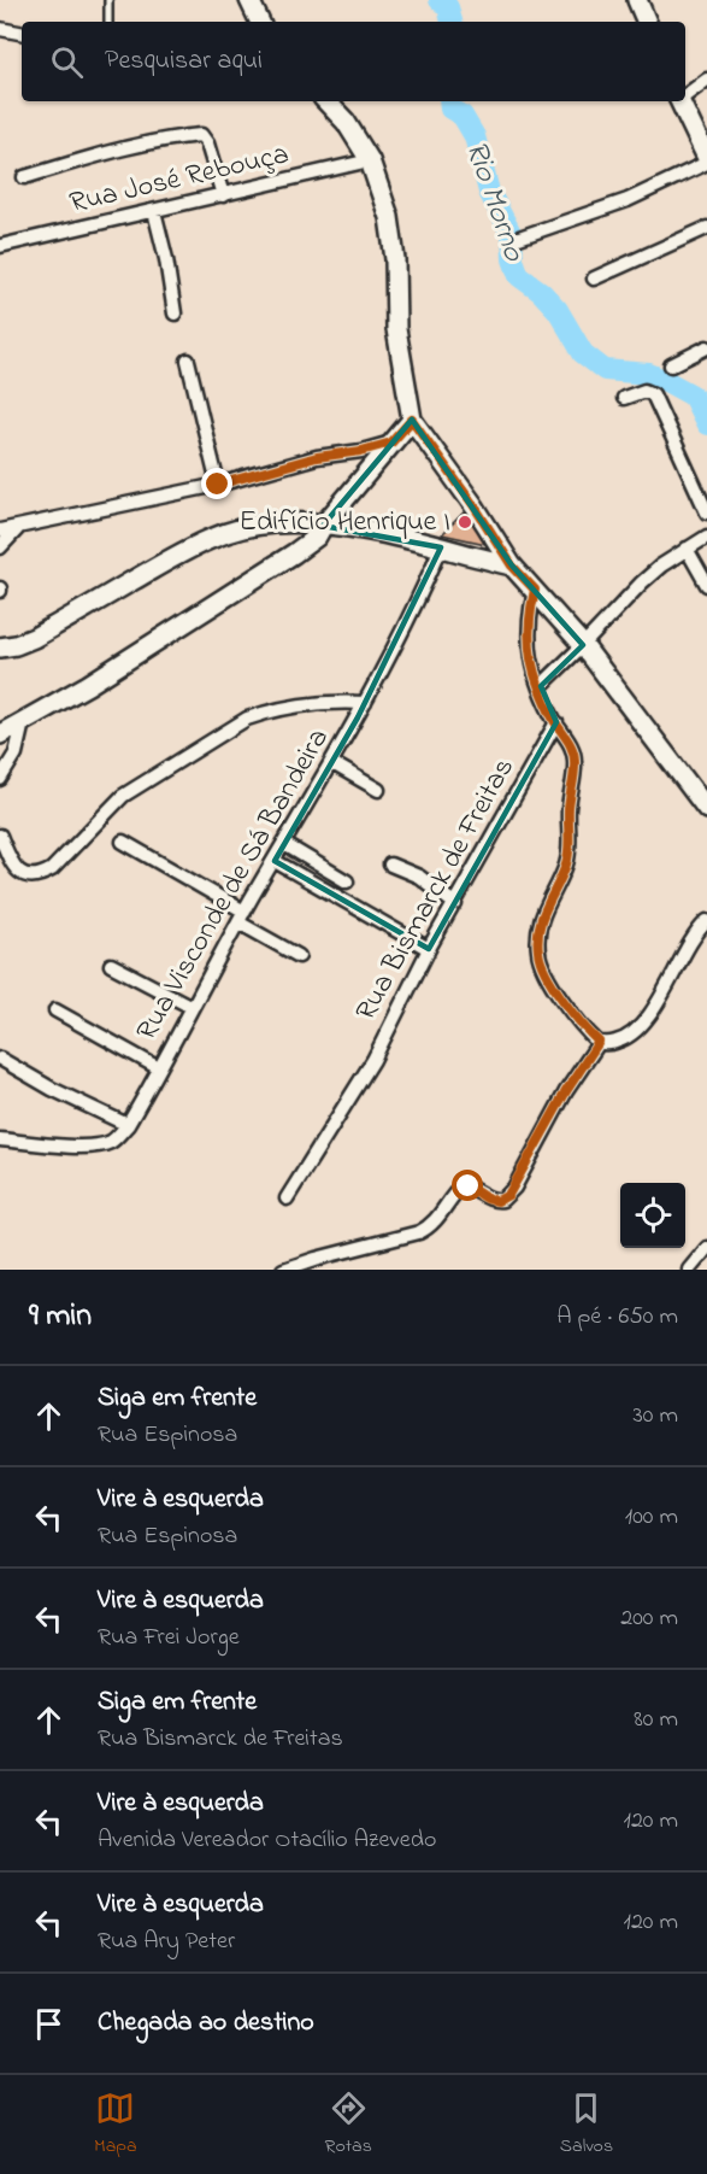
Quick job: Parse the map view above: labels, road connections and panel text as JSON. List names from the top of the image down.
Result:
{
  "streets": {
    "street": ["Rua José Rebouça", "Rua Visconde de Sá Bandeira", "Rua Bismarck de Freitas"]
  },
  "water": ["Rio Morno"],
  "places": ["Edifício Henrique I"],
  "page": {
    "search": "Pesquisar aqui",
    "heading": ["9 min", "A pé · 650 m"],
    "list": [
      ["Siga em frente", "Rua Espinosa", "30 m"],
      ["Vire à esquerda", "Rua Espinosa", "100 m"],
      ["Vire à esquerda", "Rua Frei Jorge", "200 m"],
      ["Siga em frente", "Rua Bismarck de Freitas", "80 m"],
      ["Vire à esquerda", "Avenida Vereador Otacílio Azevedo", "120 m"],
      ["Vire à esquerda", "Rua Ary Peter", "120 m"],
      "Chegada ao destino"
    ],
    "nav": ["Mapa", "Rotas", "Salvos"]
  }
}
